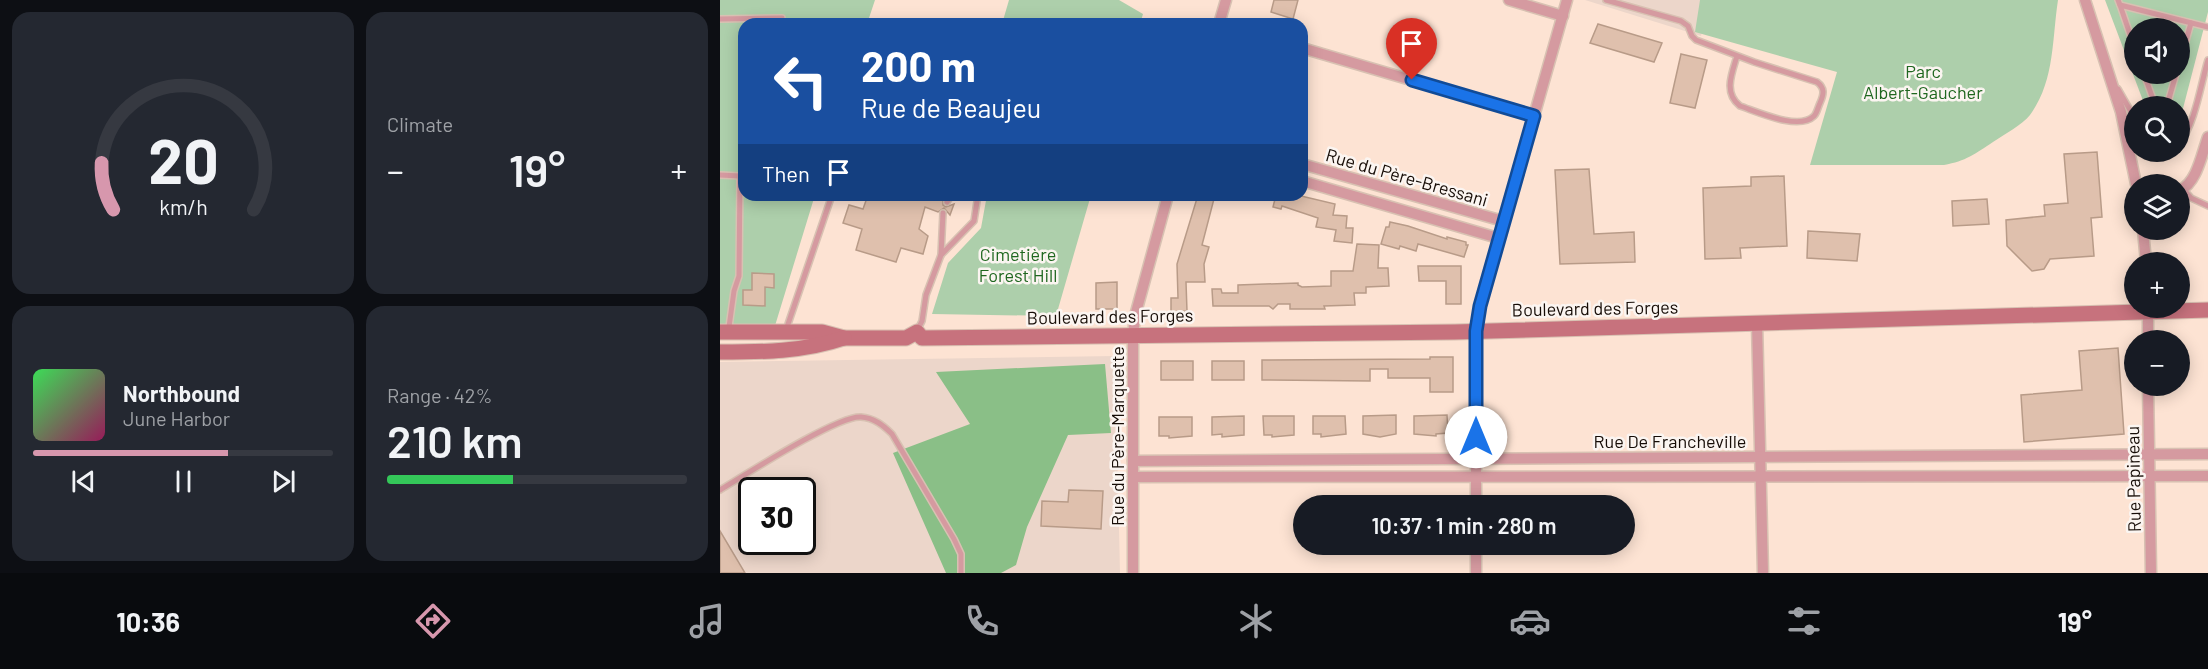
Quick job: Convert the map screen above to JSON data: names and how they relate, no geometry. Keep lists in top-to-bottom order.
{
  "streets": {
    "main road": ["Boulevard des Forges"],
    "street": [
      "Rue du Père-Bressani",
      "Rue du Père-Marquette",
      "Rue De Francheville",
      "Rue Papineau"
    ]
  },
  "crossings": [
    ["Boulevard des Forges", "Rue du Père-Marquette"],
    ["Rue du Père-Marquette", "Rue De Francheville"],
    ["Rue De Francheville", "Rue Papineau"]
  ],
  "parks": ["Parc Albert-Gaucher", "Cimetière Forest Hill"],
  "page": {
    "tile": [
      "Climate",
      ["Range · 42%", "210 km"]
    ],
    "map_buttons": ["+", "−"],
    "turn": ["200 m", "Rue de Beaujeu"],
    "then": "Then",
    "heat": ["−", "19°", "+"],
    "song": ["Northbound", "June Harbor"],
    "limit": "30",
    "trip": "10:37 · 1 min · 280 m",
    "tabs": ["10:36", "19°"],
    "gauge": ["20", "km/h"]
  }
}
